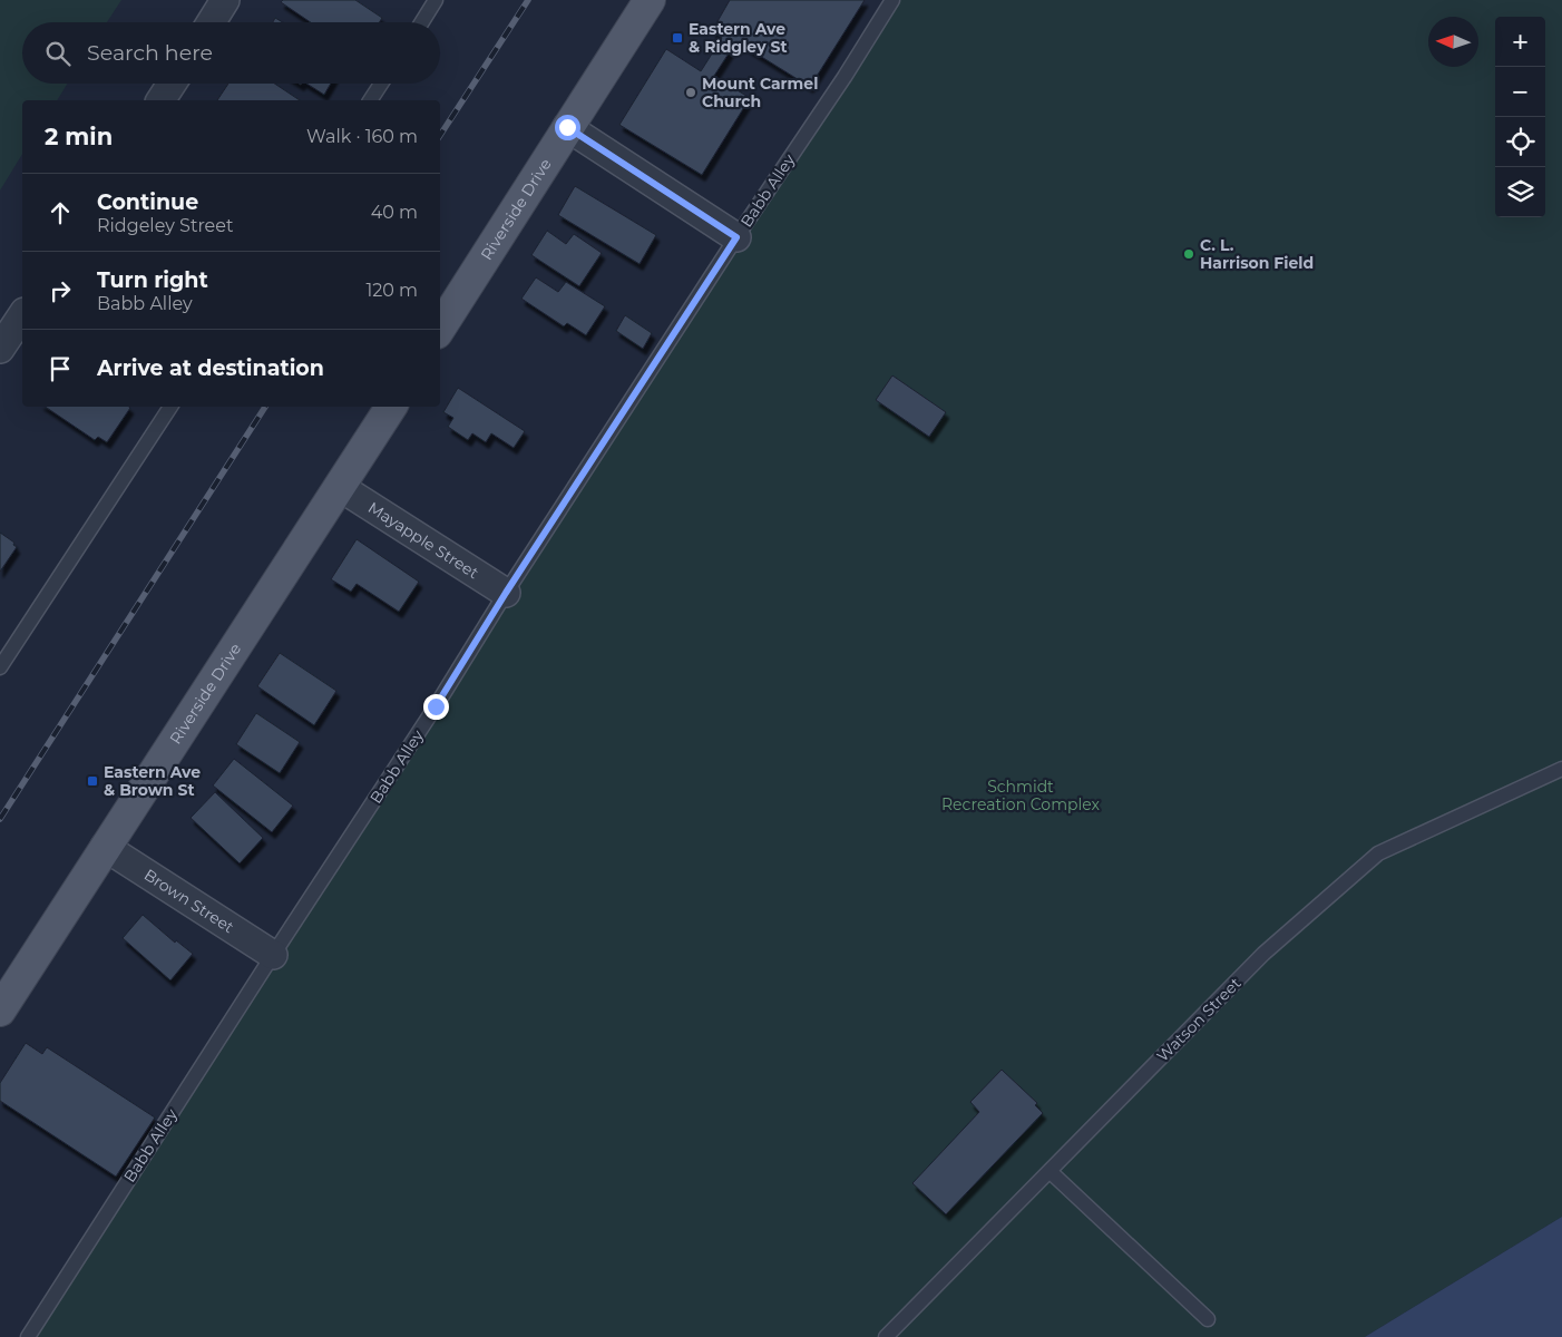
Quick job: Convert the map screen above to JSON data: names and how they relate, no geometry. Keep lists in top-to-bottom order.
{
  "streets": {
    "main road": ["Riverside Drive"],
    "street": ["Mayapple Street", "Brown Street"],
    "lane": ["Babb Alley", "Watson Street"]
  },
  "crossings": [
    ["Babb Alley", "Mayapple Street"],
    ["Babb Alley", "Brown Street"],
    ["Riverside Drive", "Mayapple Street"],
    ["Riverside Drive", "Brown Street"]
  ],
  "parks": ["Schmidt Recreation Complex"],
  "places": {
    "transit": ["Eastern Ave & Ridgley St", "Eastern Ave & Brown St"],
    "other": ["Mount Carmel Church", "C. L. Harrison Field"]
  },
  "north": "left",
  "page": {
    "map_buttons": ["+", "−"],
    "search": "Search here",
    "heading": ["2 min", "Walk · 160 m"],
    "list": [
      ["Continue", "Ridgeley Street", "40 m"],
      ["Turn right", "Babb Alley", "120 m"],
      "Arrive at destination"
    ]
  }
}
